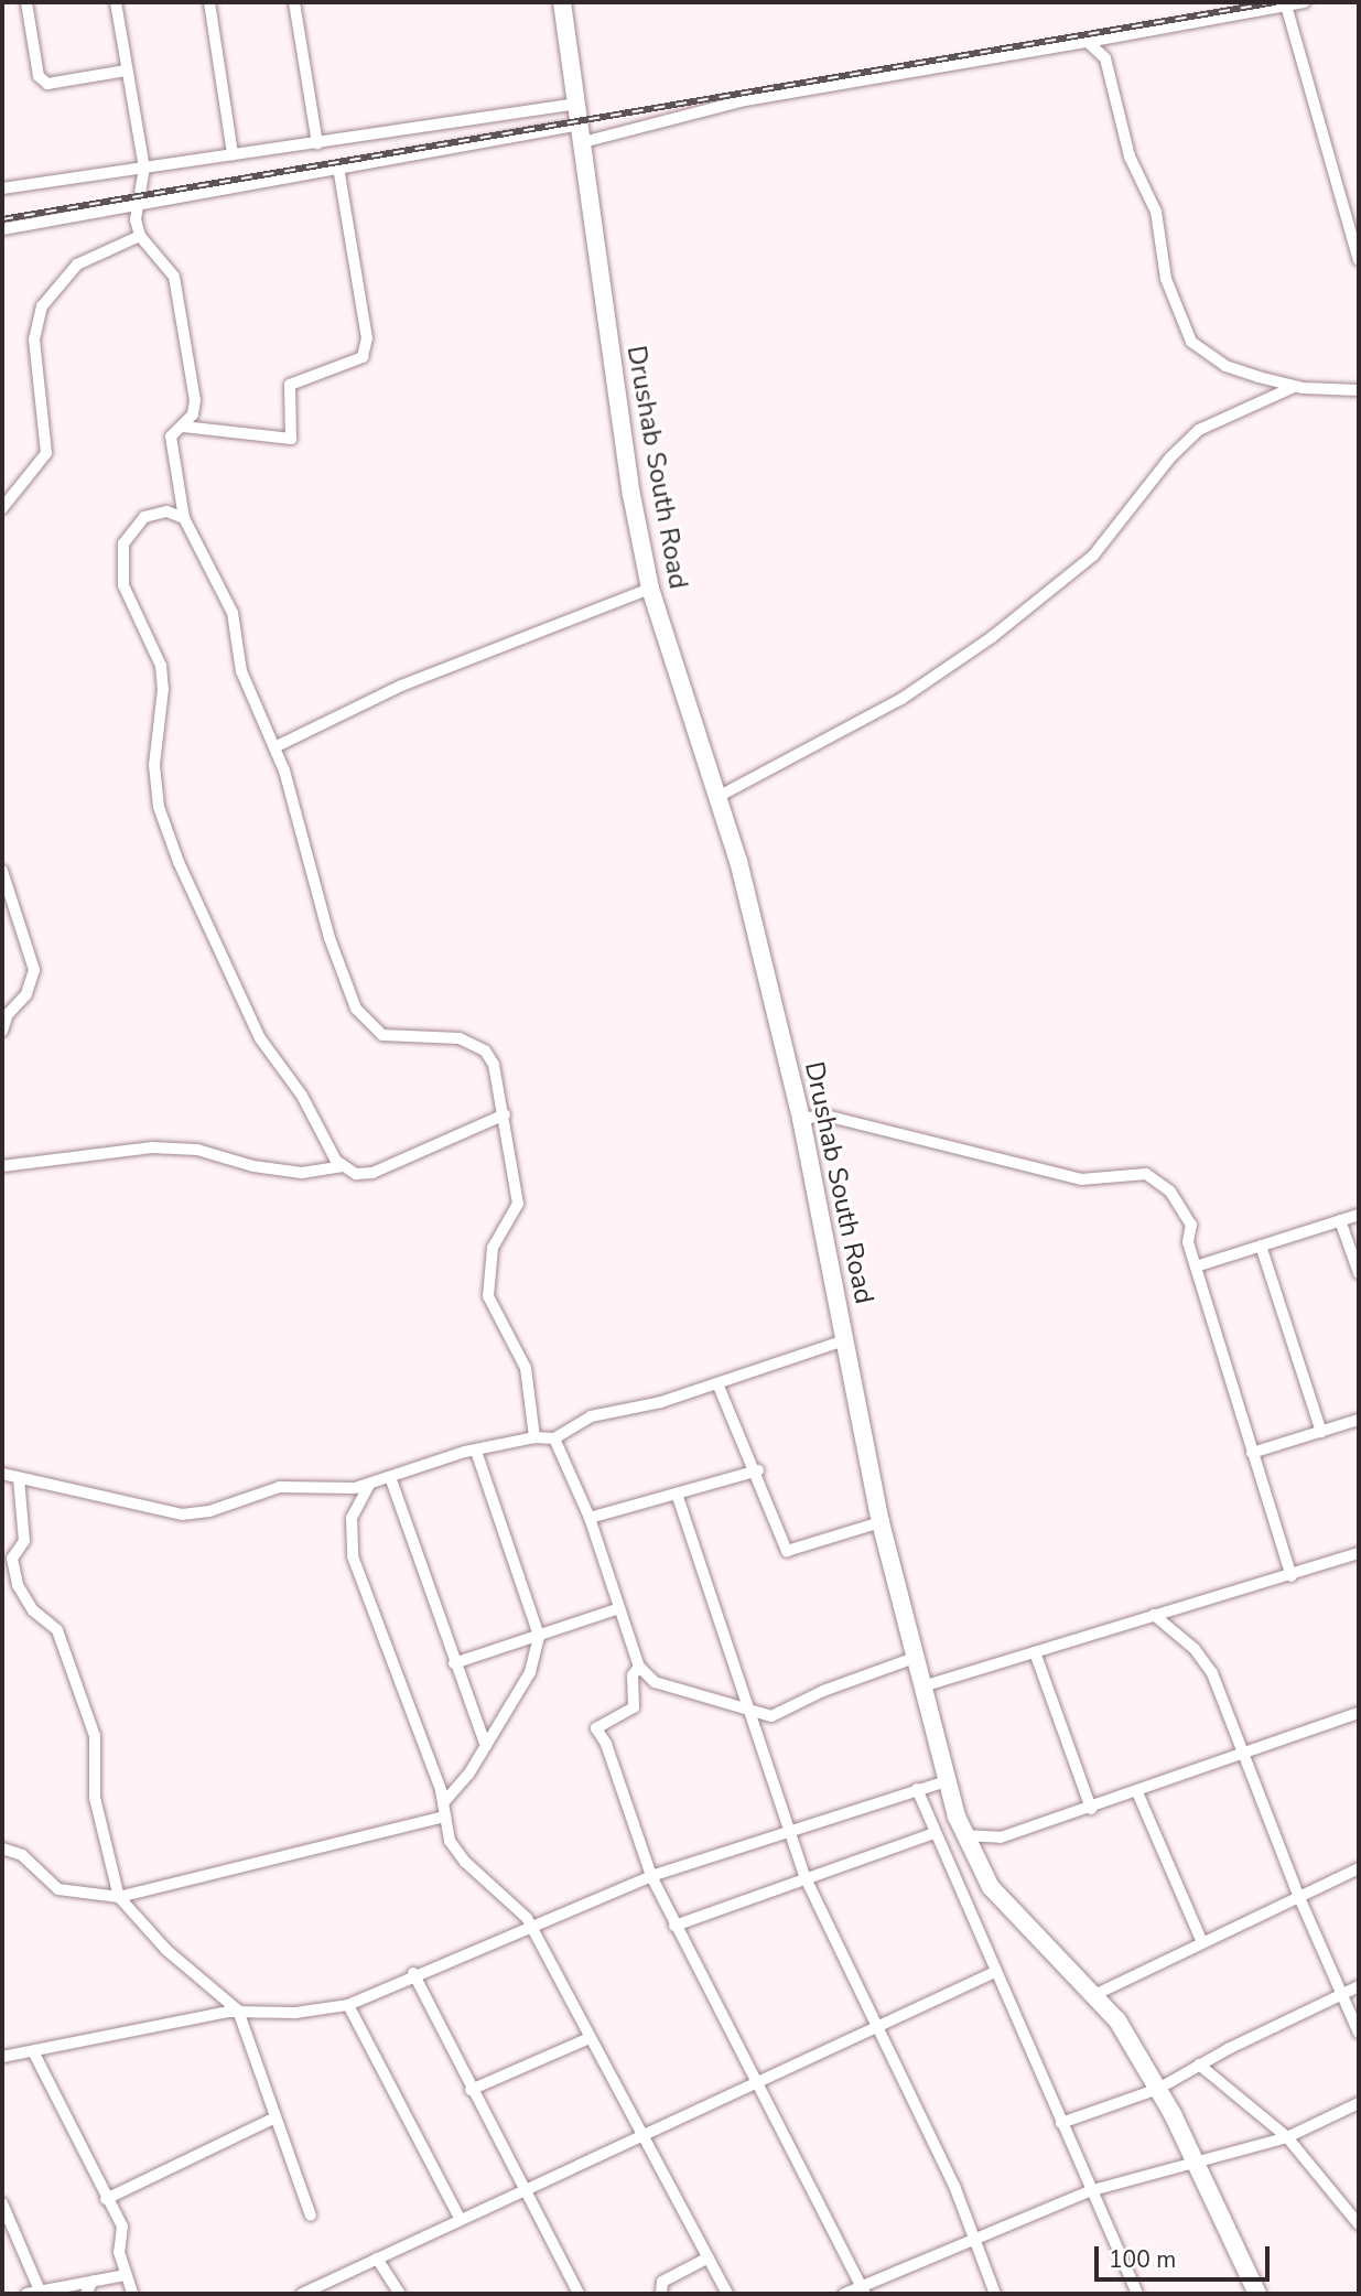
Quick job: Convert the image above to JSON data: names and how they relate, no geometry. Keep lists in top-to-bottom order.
{
  "streets": {
    "street": ["Drushab South Road"]
  },
  "scale_bar": "100 m"
}
